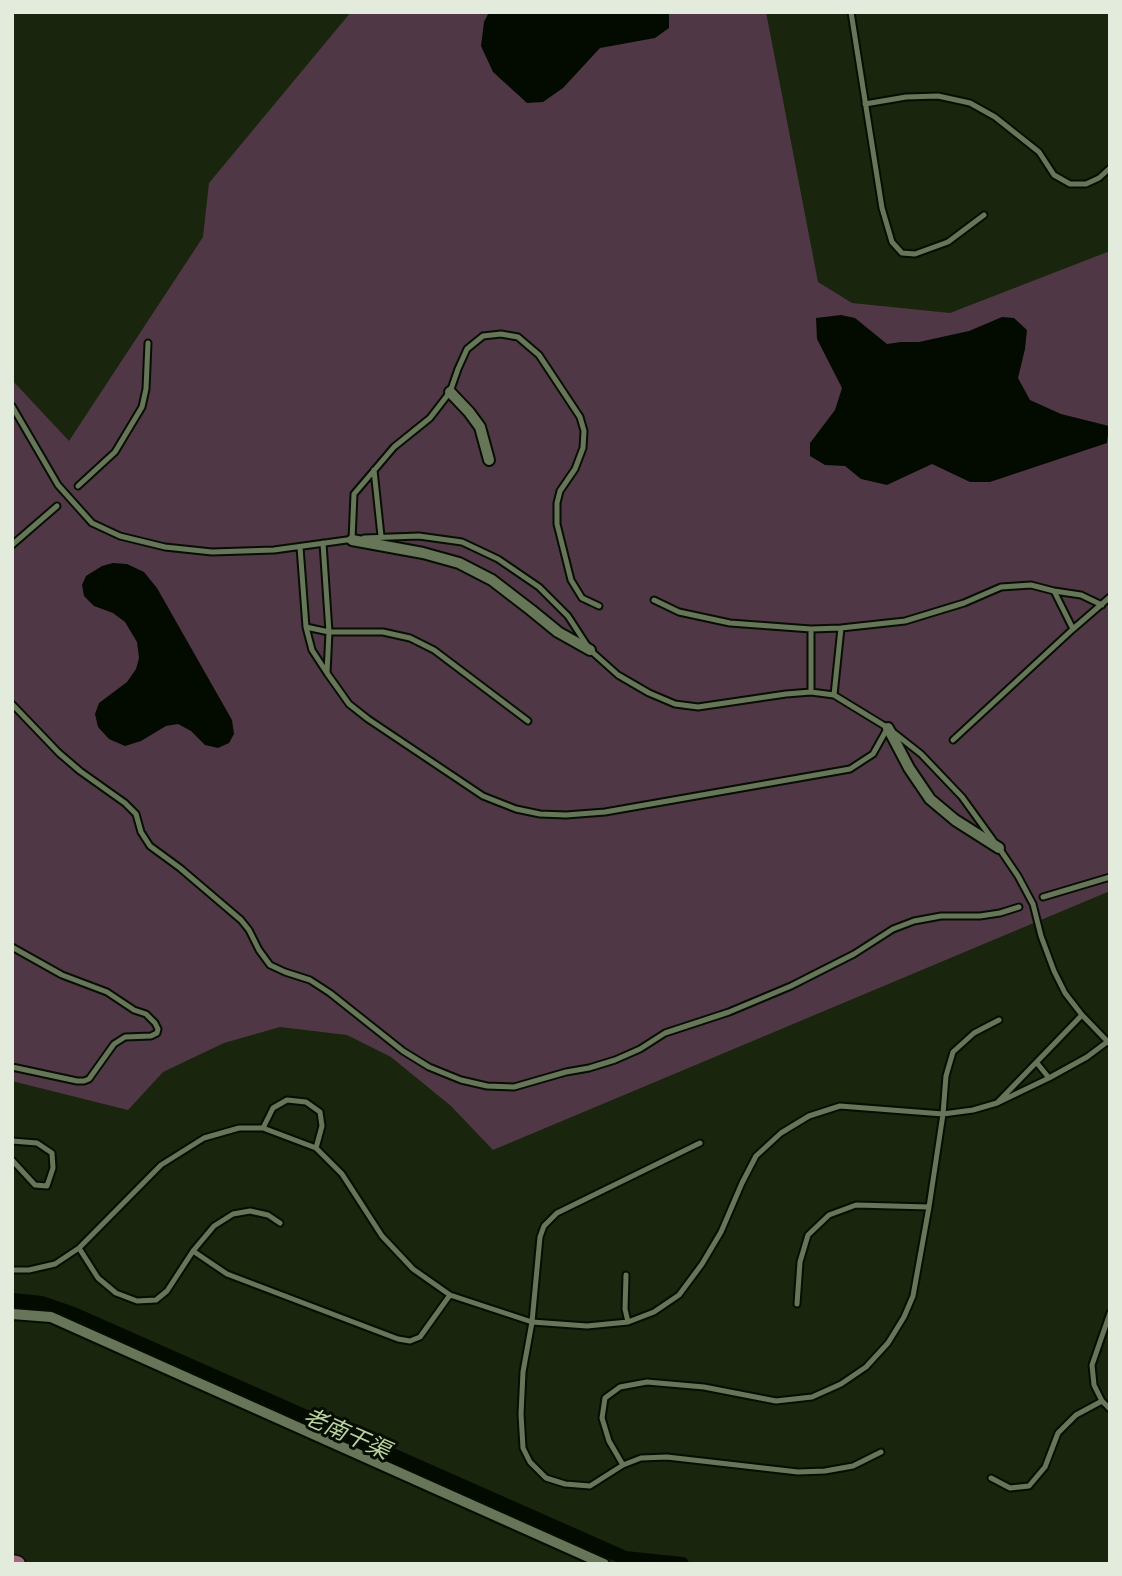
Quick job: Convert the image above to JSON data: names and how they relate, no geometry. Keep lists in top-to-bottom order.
{
  "water": ["老南干渠"]
}
